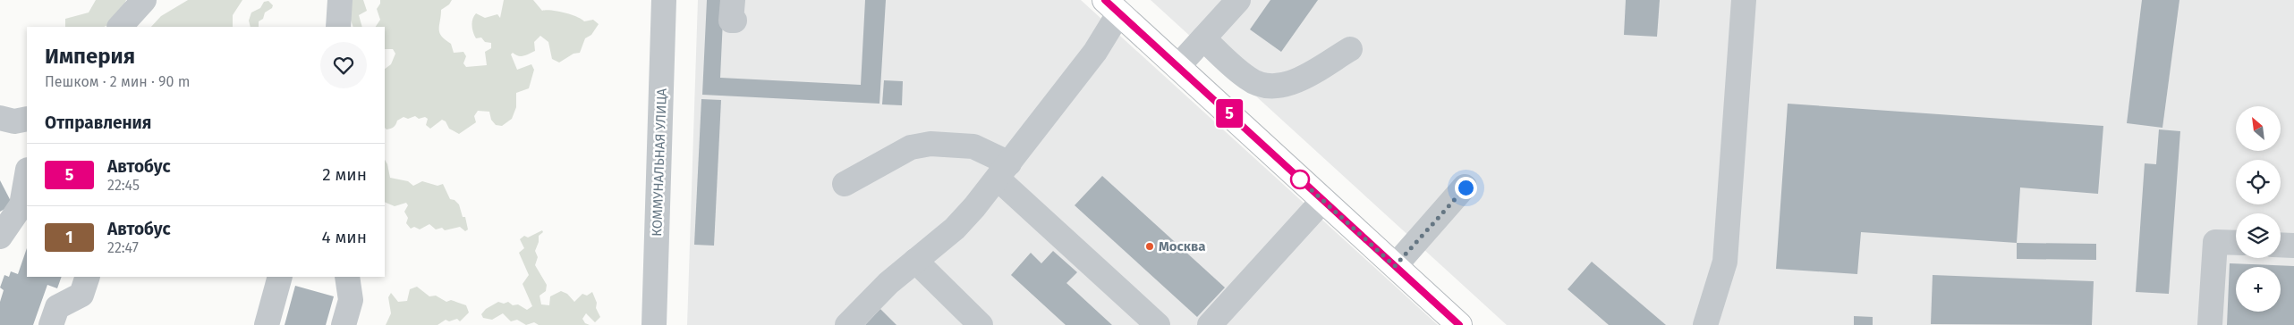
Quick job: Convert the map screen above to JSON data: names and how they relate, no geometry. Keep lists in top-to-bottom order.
{
  "streets": {
    "street": ["КОММУНАЛЬНАЯ УЛИЦА"]
  },
  "places": ["Москва"],
  "lines": ["bus line 5"],
  "north": "top left",
  "page": {
    "on_map": "5",
    "heading": [
      ["Империя", "Пешком · 2 мин · 90 m"],
      "Отправления"
    ],
    "map_buttons": "+",
    "list": [
      {
        "mark": "5",
        "name": "Автобус",
        "note": "22:45",
        "value": "2 мин"
      },
      {
        "mark": "1",
        "name": "Автобус",
        "note": "22:47",
        "value": "4 мин"
      }
    ]
  }
}
